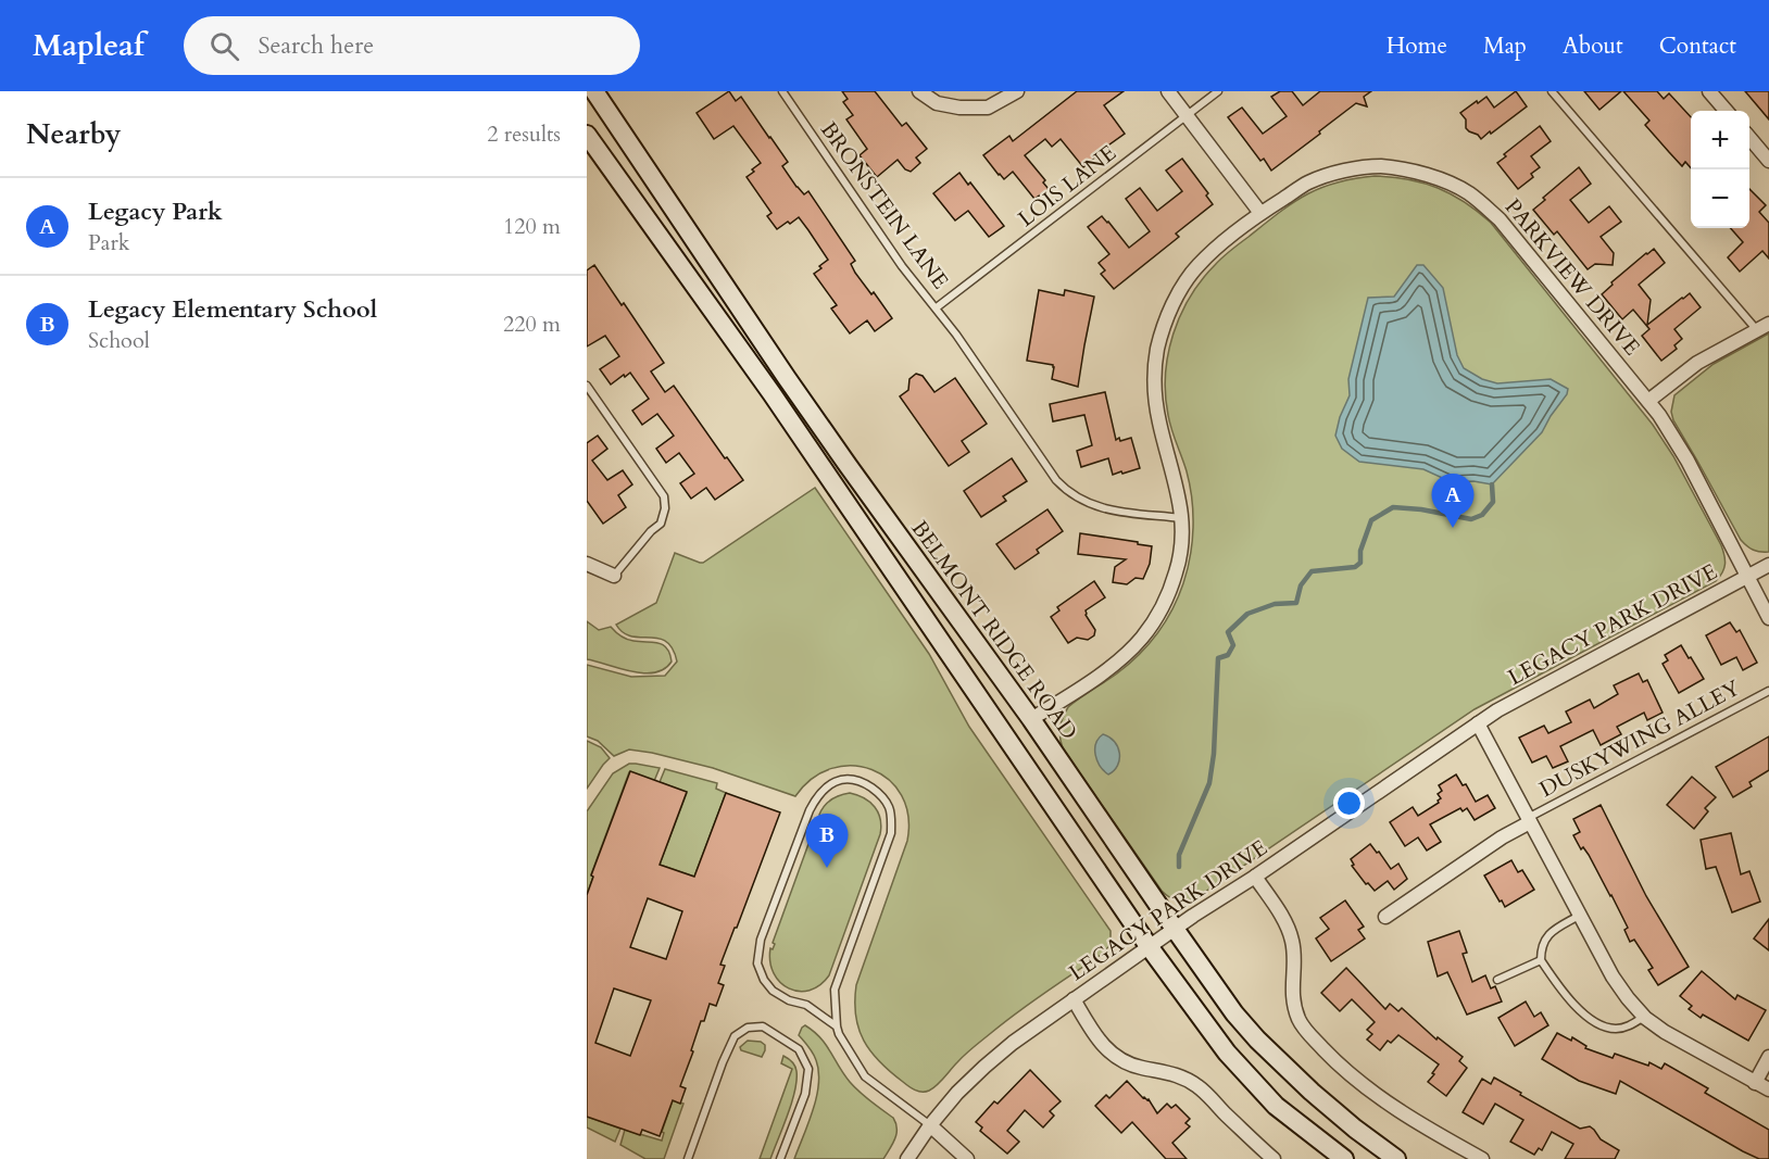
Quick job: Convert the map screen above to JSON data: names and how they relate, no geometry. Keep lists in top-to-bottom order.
{
  "streets": {
    "main road": ["BELMONT RIDGE ROAD"],
    "street": ["PARKVIEW DRIVE", "LEGACY PARK DRIVE"],
    "lane": ["LOIS LANE", "BRONSTEIN LANE", "DUSKYWING ALLEY"]
  },
  "crossings": [
    ["LOIS LANE", "BRONSTEIN LANE"],
    ["BRONSTEIN LANE", "PARKVIEW DRIVE"],
    ["PARKVIEW DRIVE", "LEGACY PARK DRIVE"],
    ["PARKVIEW DRIVE", "BELMONT RIDGE ROAD"],
    ["LEGACY PARK DRIVE", "BELMONT RIDGE ROAD"]
  ],
  "page": {
    "header": "Mapleaf",
    "search": "Search here",
    "nav": [
      "Home",
      "Map",
      "About",
      "Contact"
    ],
    "heading": ["Nearby", "2 results"],
    "map_buttons": ["+", "−"],
    "list": [
      {
        "mark": "A",
        "name": "Legacy Park",
        "note": "Park",
        "value": "120 m"
      },
      {
        "mark": "B",
        "name": "Legacy Elementary School",
        "note": "School",
        "value": "220 m"
      }
    ],
    "pins": ["A", "B"]
  }
}
